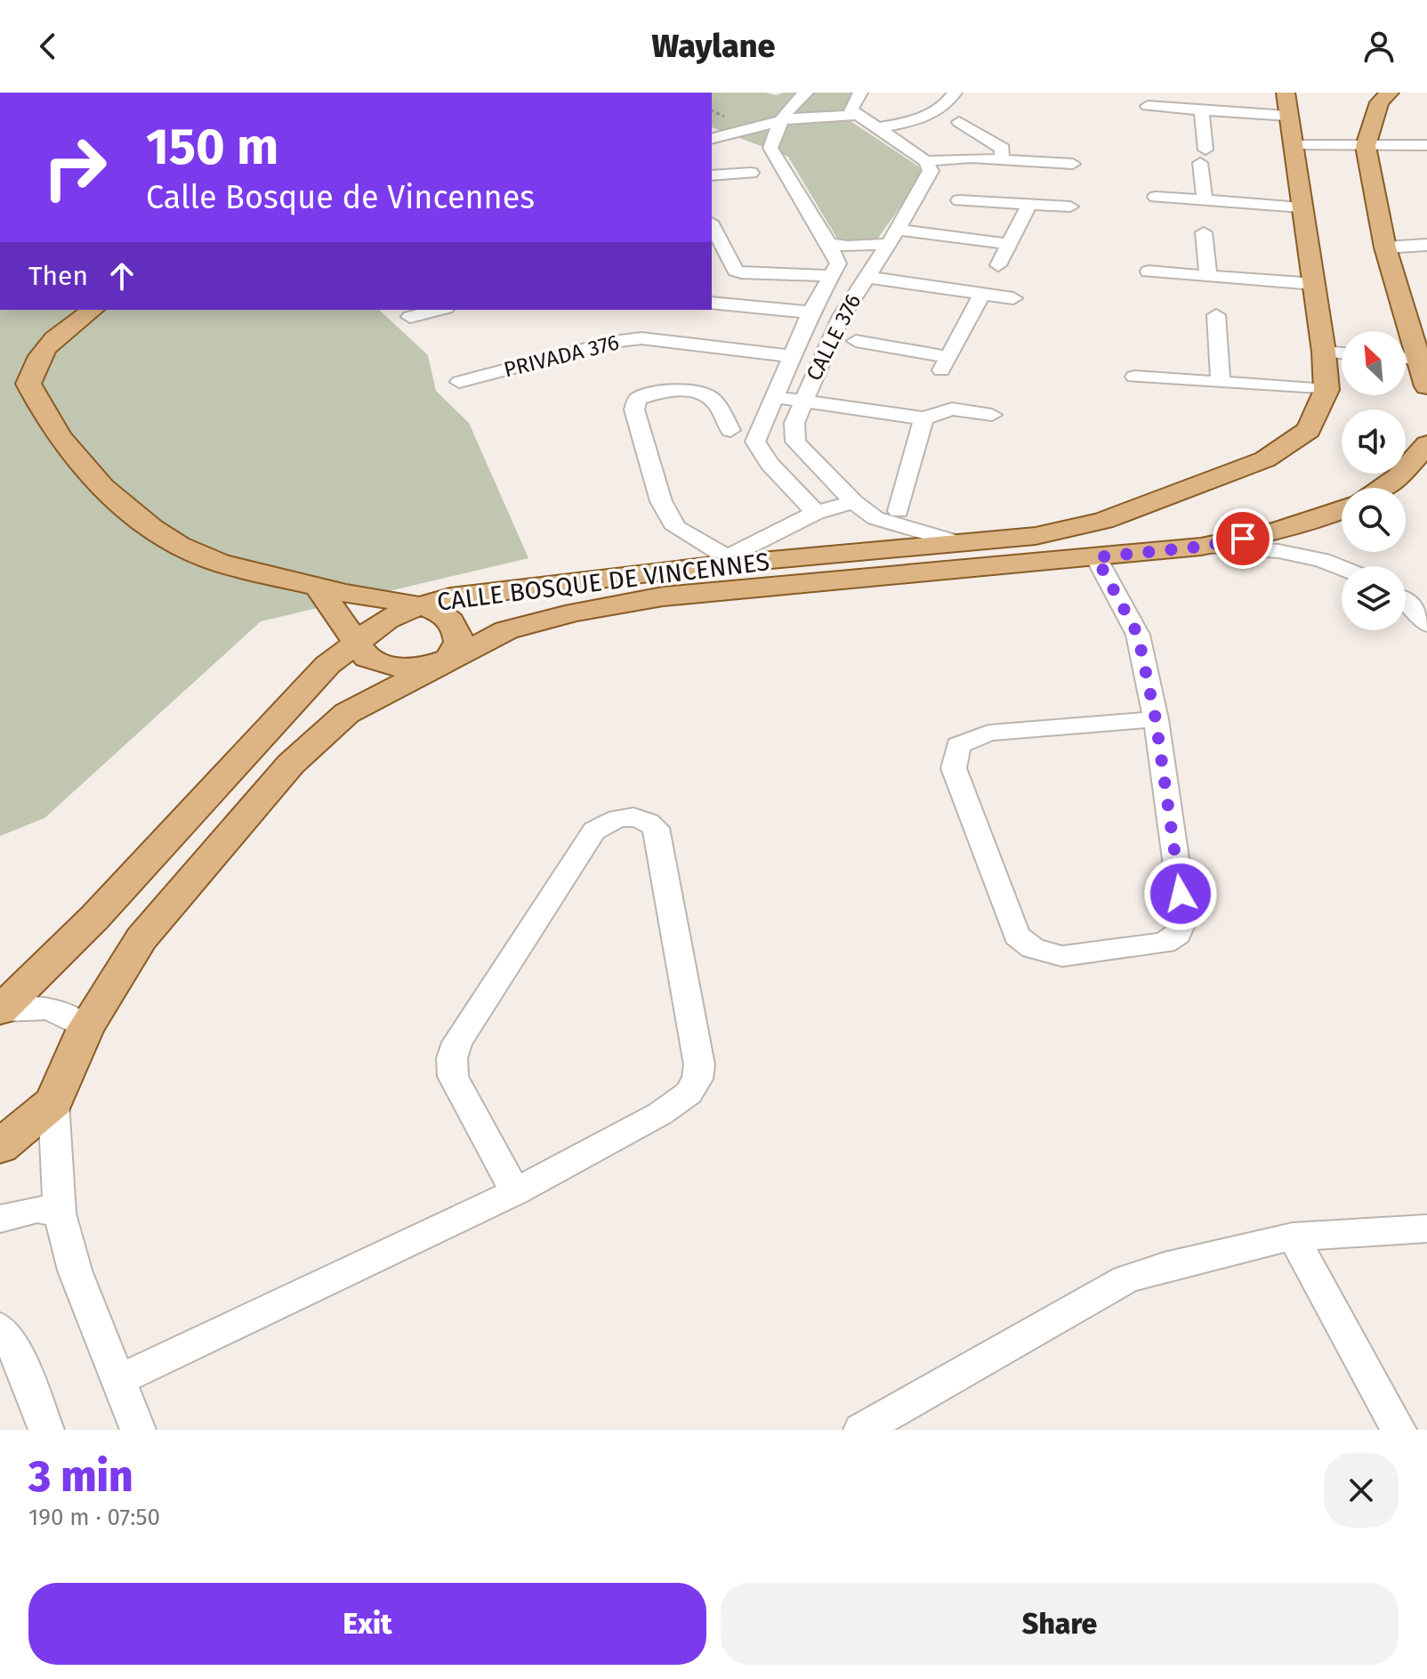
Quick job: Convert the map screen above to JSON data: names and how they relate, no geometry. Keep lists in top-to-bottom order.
{
  "streets": {
    "main road": ["CALLE BOSQUE DE VINCENNES"],
    "street": ["CALLE 376", "PRIVADA 376"]
  },
  "crossings": [
    ["CALLE 376", "PRIVADA 376"],
    ["CALLE 376", "CALLE BOSQUE DE VINCENNES"]
  ],
  "north": "top left",
  "page": {
    "header": "Waylane",
    "turn": ["150 m", "Calle Bosque de Vincennes"],
    "then": "Then",
    "heading": ["3 min", "190 m · 07:50"],
    "buttons": ["Exit", "Share"]
  }
}
